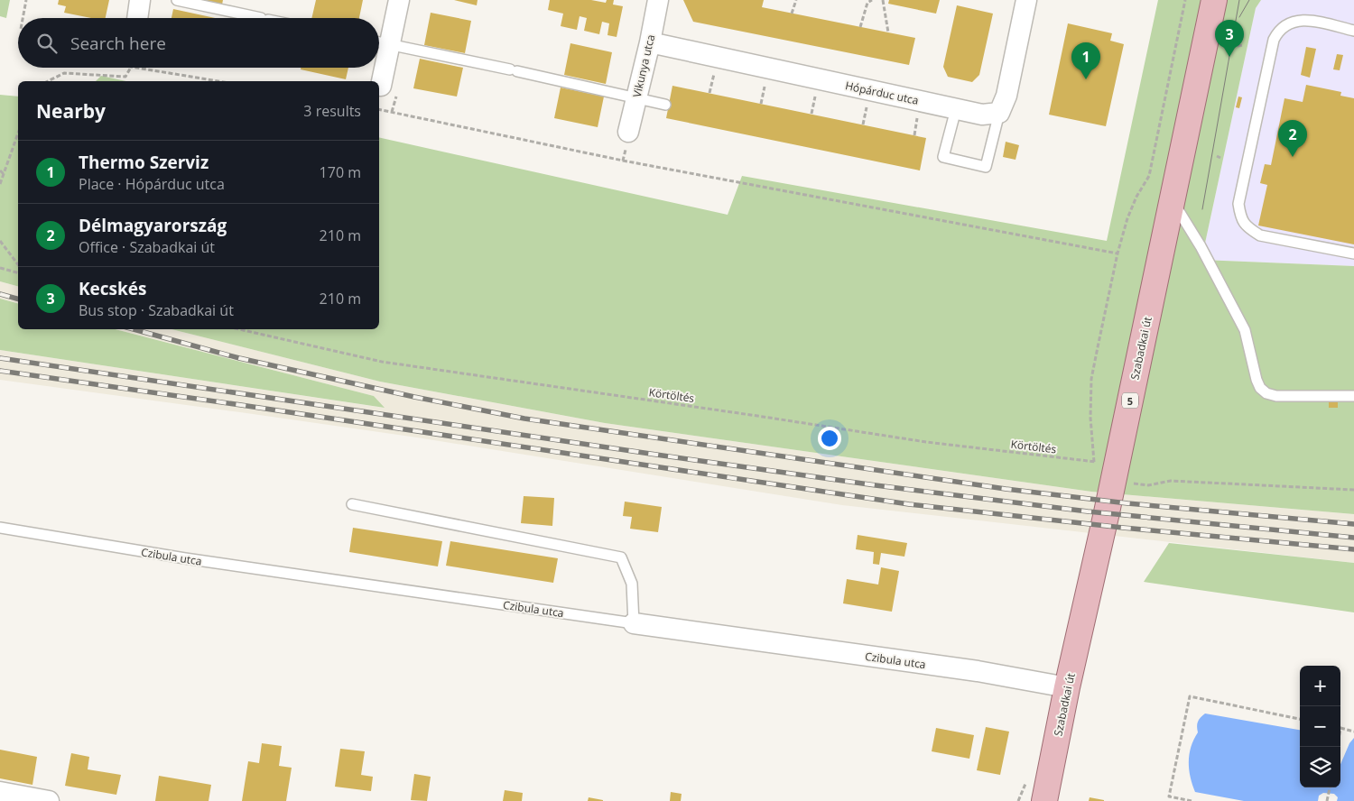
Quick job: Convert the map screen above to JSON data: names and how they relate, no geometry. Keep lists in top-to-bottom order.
{
  "streets": {
    "main road": ["Szabadkai út", "5"],
    "street": ["Vikunya utca", "Hópárduc utca", "Czibula utca"],
    "path": ["Körtöltés"]
  },
  "crossings": [
    ["Vikunya utca", "Hópárduc utca"],
    ["Szabadkai út", "Körtöltés"],
    ["Szabadkai út", "Czibula utca"]
  ],
  "page": {
    "search": "Search here",
    "pins": ["3", "1", "2"],
    "heading": ["Nearby", "3 results"],
    "list": [
      {
        "mark": "1",
        "name": "Thermo Szerviz",
        "note": "Place · Hópárduc utca",
        "value": "170 m"
      },
      {
        "mark": "2",
        "name": "Délmagyarország",
        "note": "Office · Szabadkai út",
        "value": "210 m"
      },
      {
        "mark": "3",
        "name": "Kecskés",
        "note": "Bus stop · Szabadkai út",
        "value": "210 m"
      }
    ],
    "map_buttons": ["+", "−"]
  }
}
